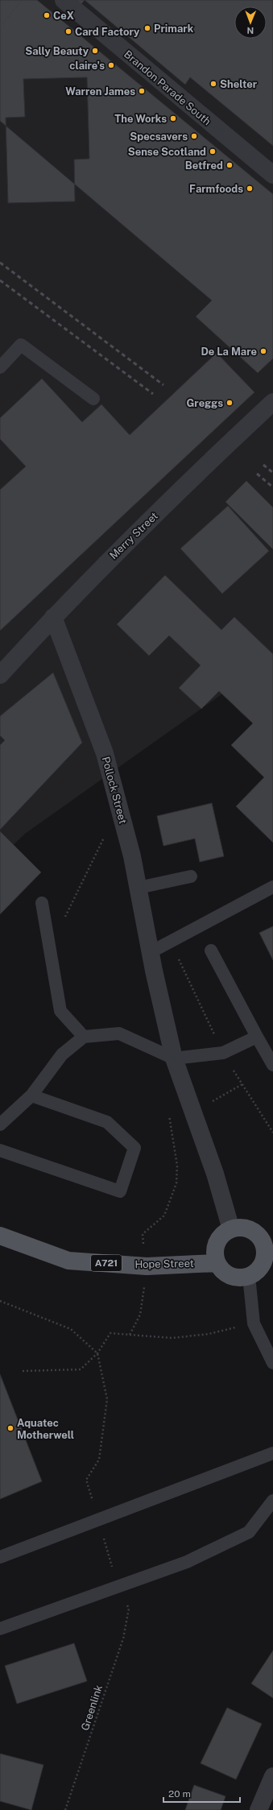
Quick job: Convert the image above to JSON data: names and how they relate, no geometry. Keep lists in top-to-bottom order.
{
  "streets": {
    "main road": ["A721", "Hope Street"],
    "street": ["Brandon Parade South", "Merry Street", "Pollock Street"],
    "path": ["Greenlink"]
  },
  "crossings": [
    ["Merry Street", "Pollock Street"],
    ["Pollock Street", "Hope Street"]
  ],
  "places": [
    "CeX",
    "Primark",
    "Card Factory",
    "Sally Beauty",
    "claire's",
    "Shelter",
    "Warren James",
    "The Works",
    "Specsavers",
    "Sense Scotland",
    "Betfred",
    "Farmfoods",
    "De La Mare",
    "Greggs",
    "Aquatec Motherwell"
  ],
  "scale_bar": "20 m",
  "north": "bottom"
}
